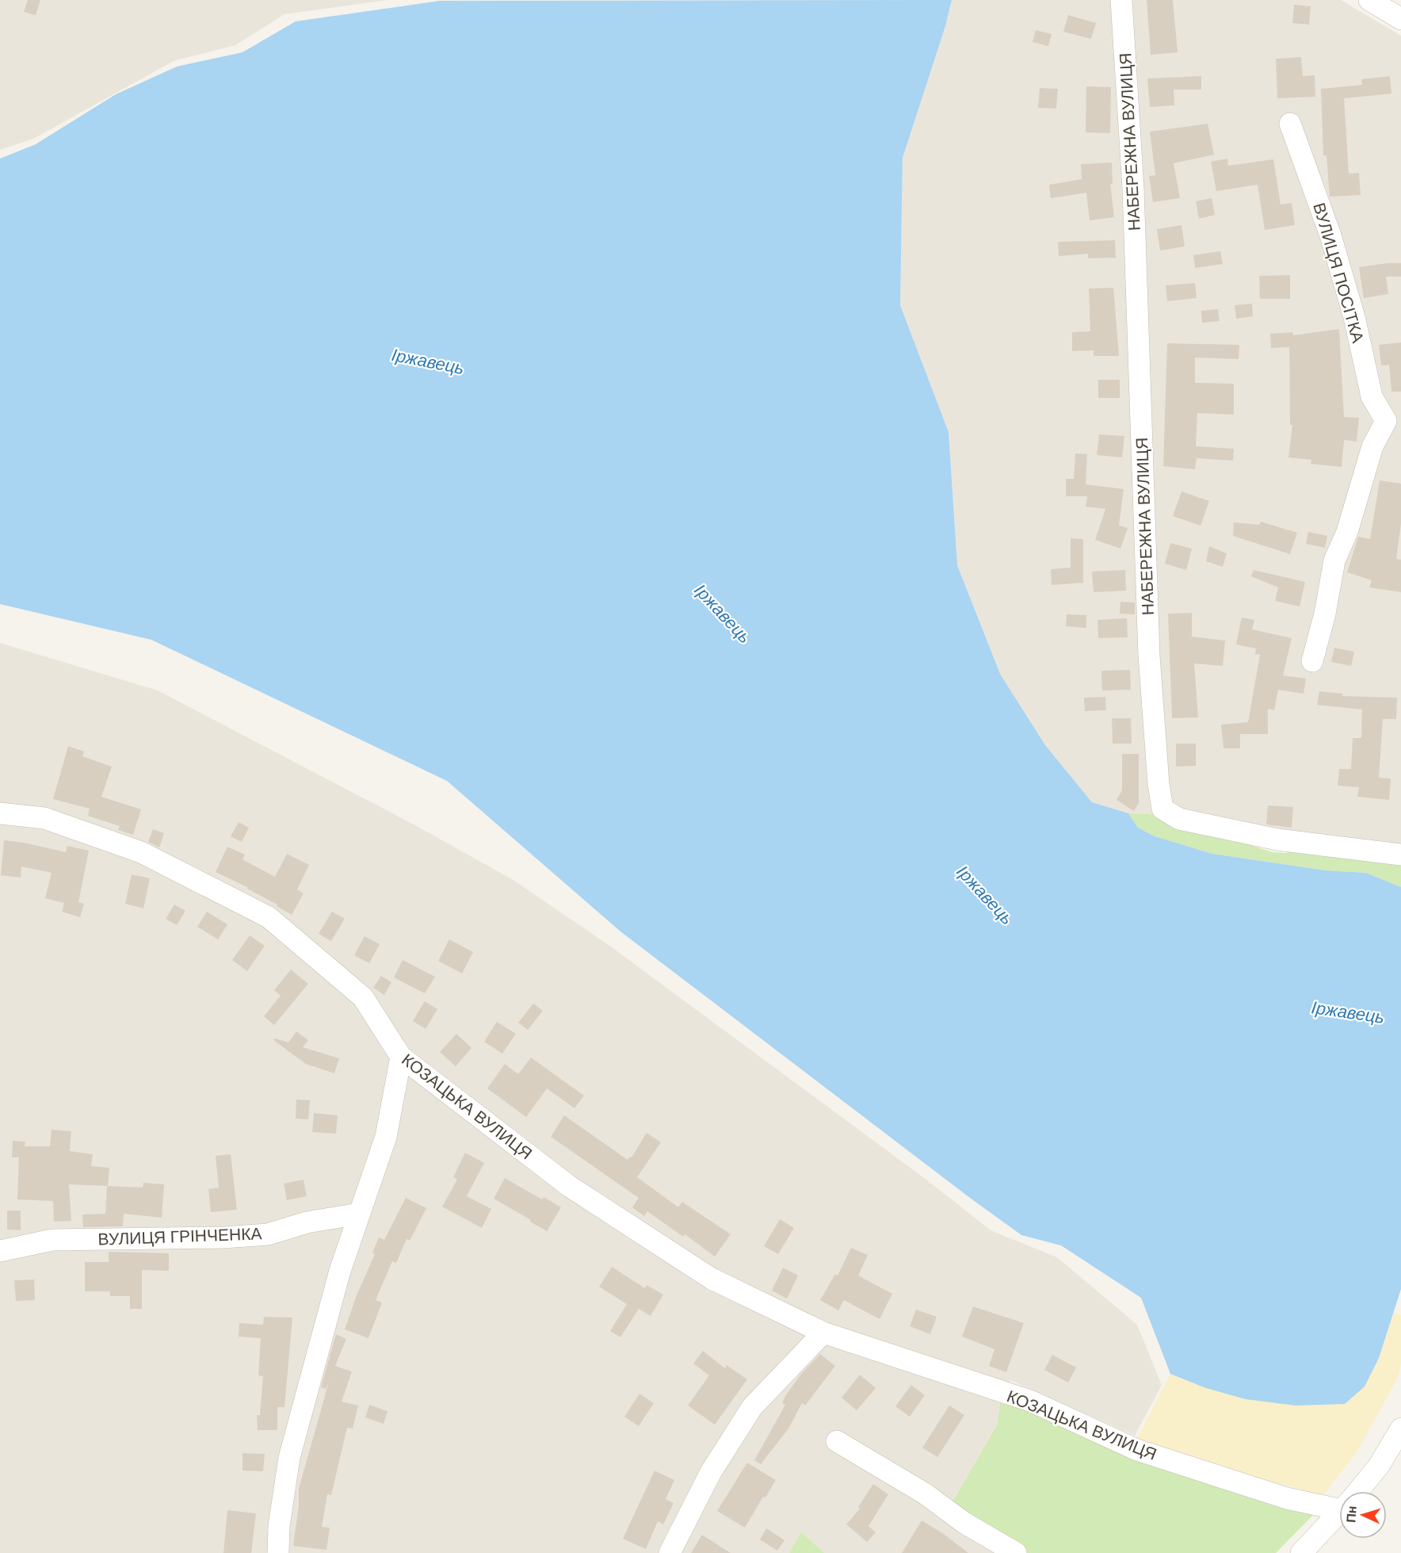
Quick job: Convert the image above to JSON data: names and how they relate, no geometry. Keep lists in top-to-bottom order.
{
  "streets": {
    "street": [
      "НАБЕРЕЖНА ВУЛИЦЯ",
      "ВУЛИЦЯ ПОСІТКА",
      "КОЗАЦЬКА ВУЛИЦЯ",
      "ВУЛИЦЯ ГРІНЧЕНКА"
    ]
  },
  "water": ["Іржавець"],
  "north": "left"
}
